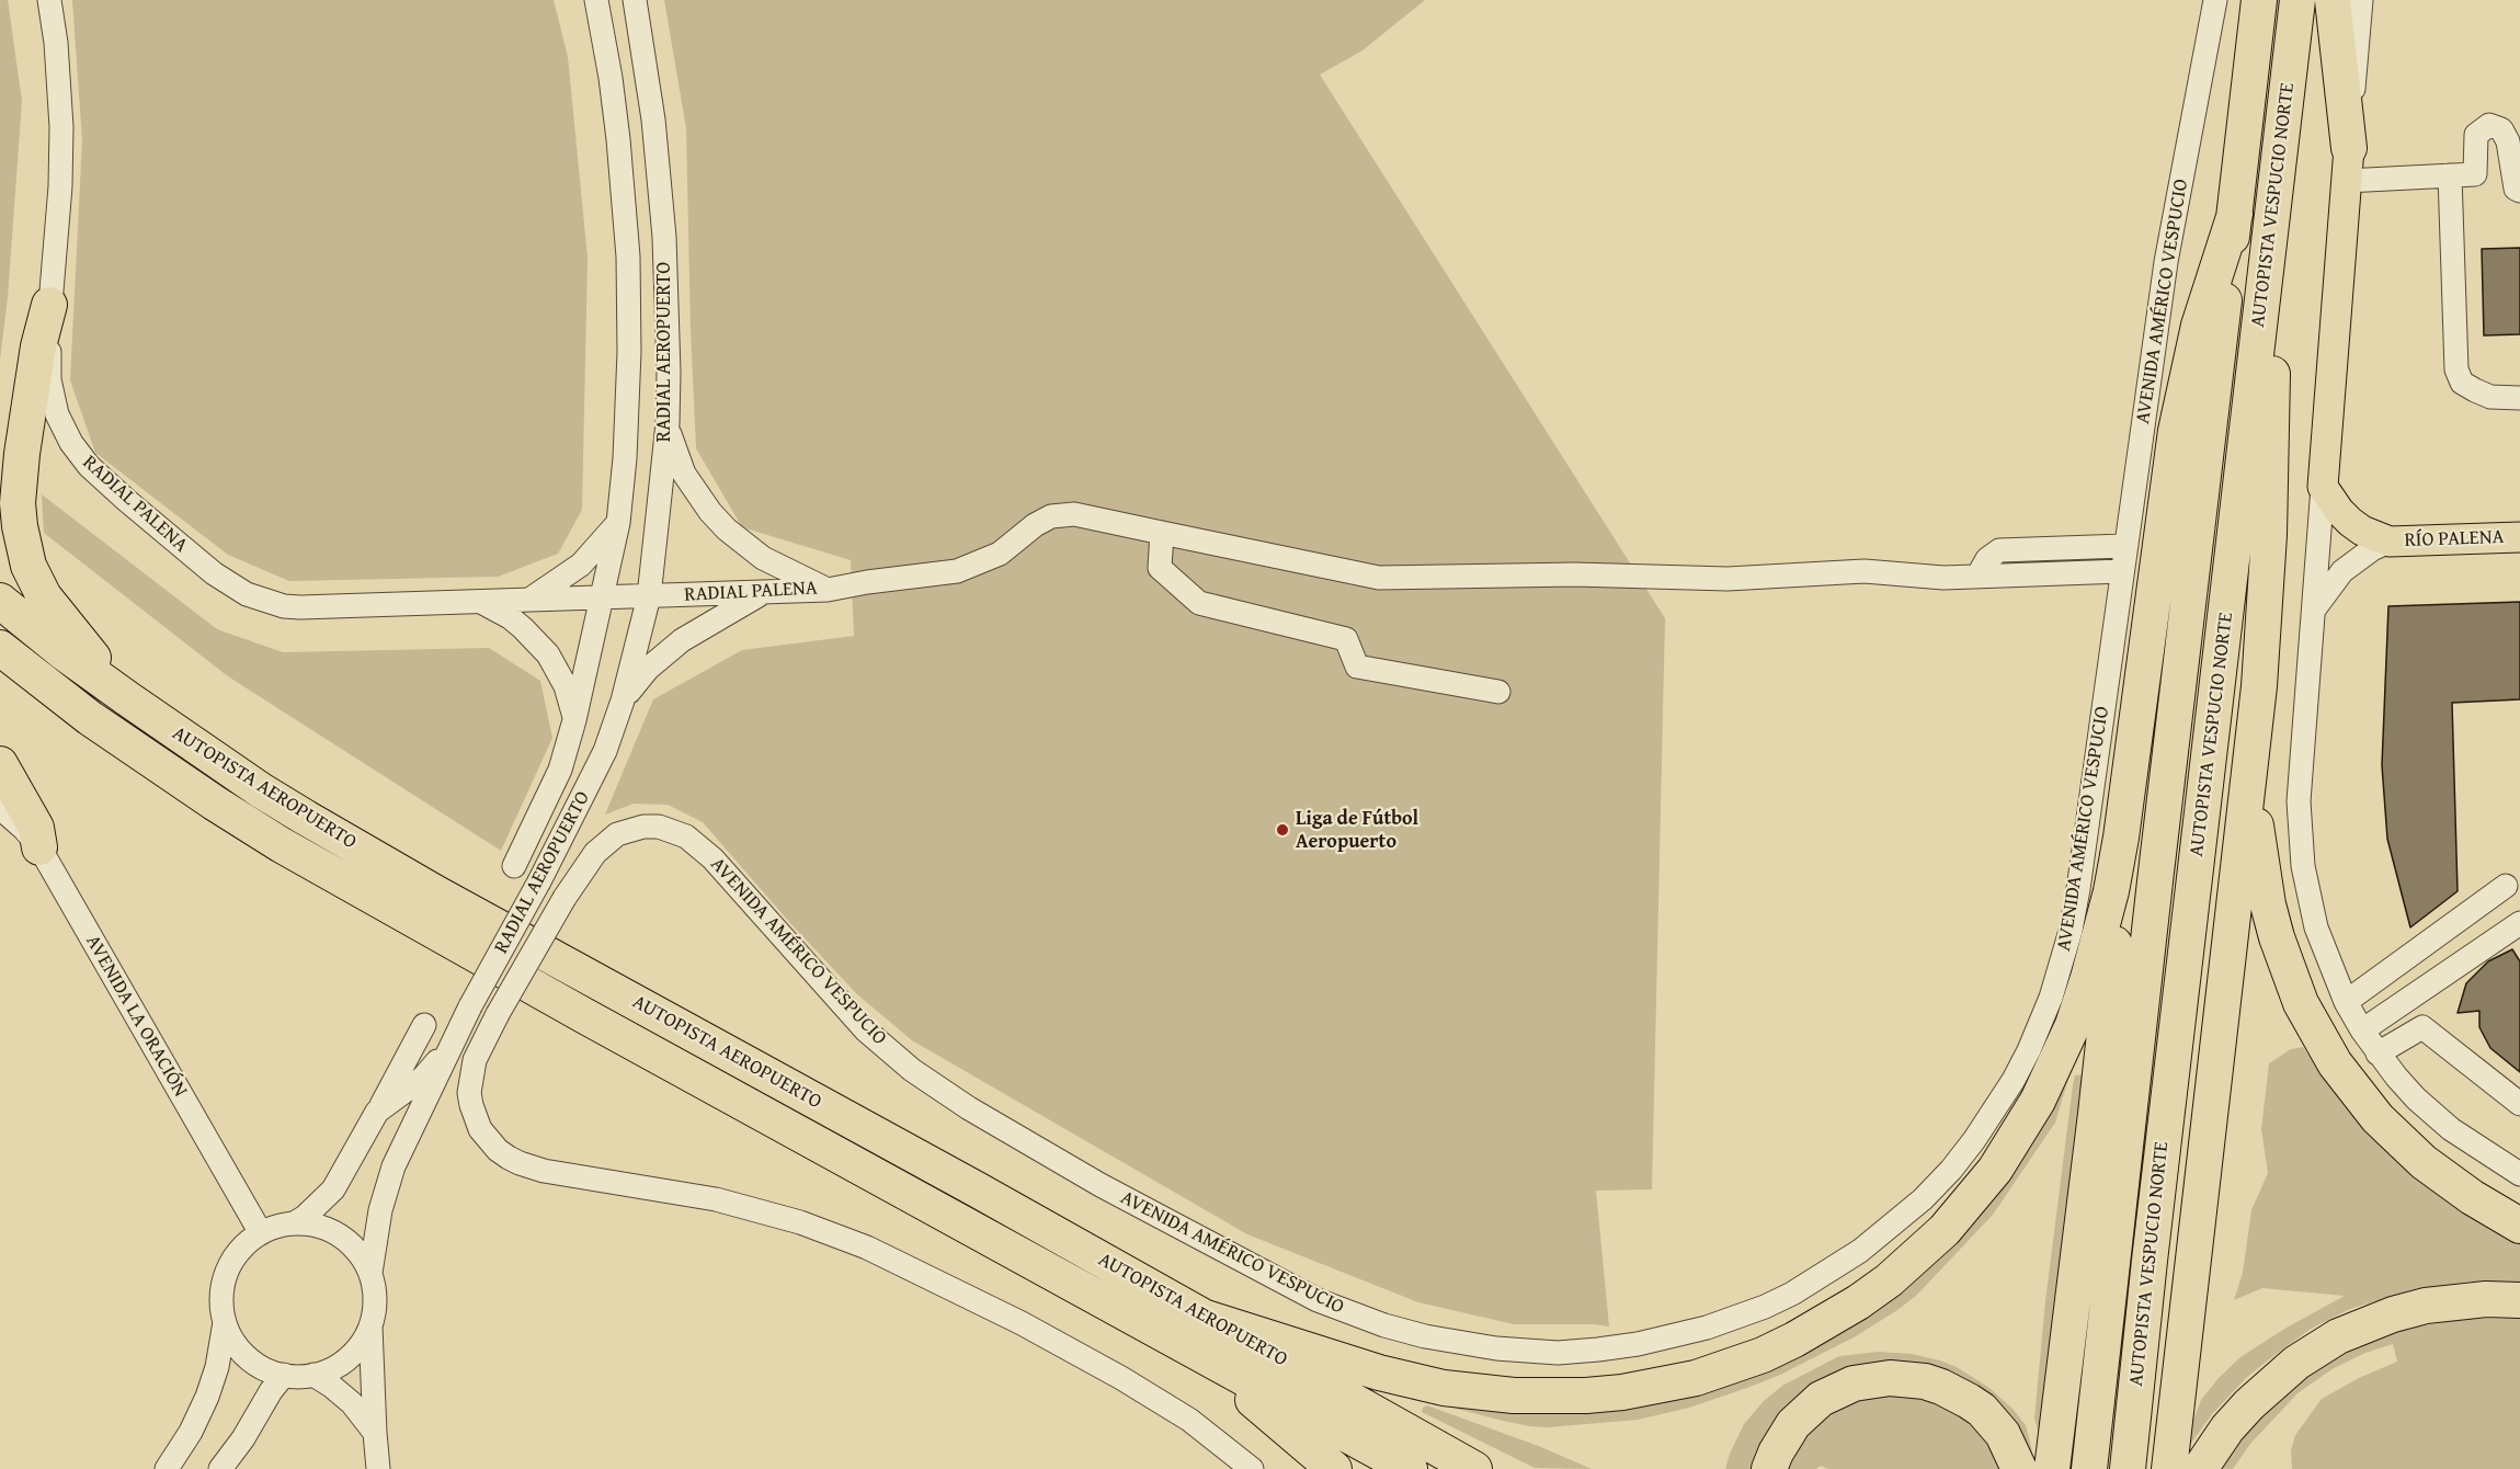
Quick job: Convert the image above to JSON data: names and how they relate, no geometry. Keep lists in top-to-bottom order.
{
  "streets": {
    "highway": ["AUTOPISTA VESPUCIO NORTE", "AUTOPISTA AEROPUERTO"],
    "main road": ["RÍO PALENA"],
    "street": [
      "AVENIDA AMÉRICO VESPUCIO",
      "RADIAL AEROPUERTO",
      "RADIAL PALENA",
      "AVENIDA LA ORACIÓN"
    ]
  },
  "crossings": [
    ["RADIAL AEROPUERTO", "RADIAL PALENA"],
    ["RADIAL AEROPUERTO", "AVENIDA LA ORACIÓN"]
  ],
  "places": ["Liga de Fútbol Aeropuerto"]
}
